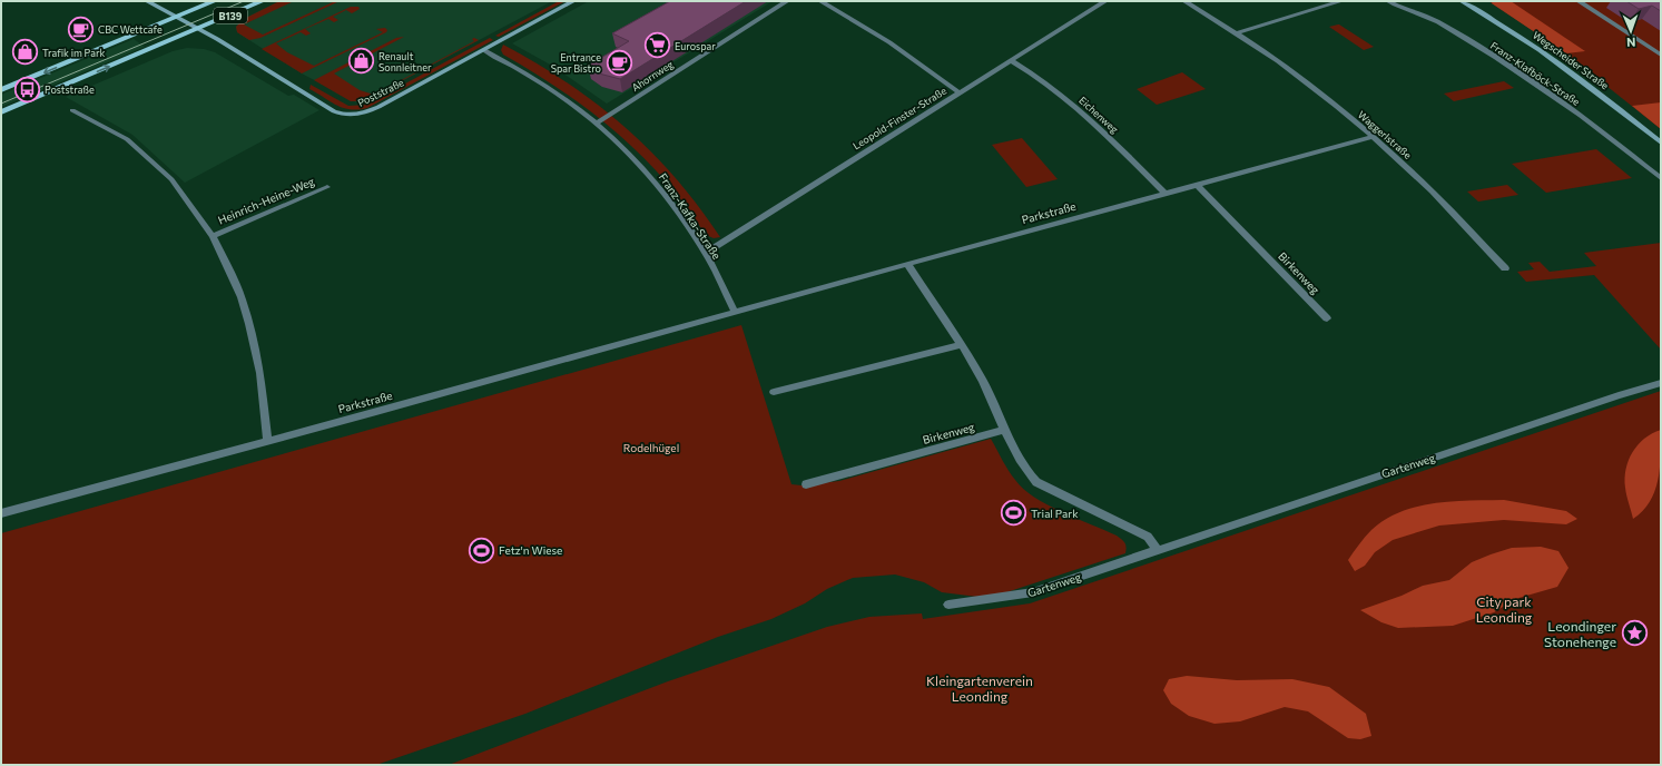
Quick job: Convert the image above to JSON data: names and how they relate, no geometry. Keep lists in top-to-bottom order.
{
  "streets": {
    "main road": ["B139"],
    "street": [
      "Wegscheider Straße",
      "Franz-Klafböck-Straße",
      "Ahornweg",
      "Poststraße",
      "Eichenweg",
      "Leopold-Finster-Straße",
      "Waggerlstraße",
      "Heinrich-Heine-Weg",
      "Parkstraße",
      "Franz-Kafka-Straße",
      "Birkenweg",
      "Gartenweg"
    ]
  },
  "crossings": [
    ["B139", "Poststraße"],
    ["Ahornweg", "Franz-Kafka-Straße"],
    ["Poststraße", "Franz-Kafka-Straße"],
    ["Eichenweg", "Leopold-Finster-Straße"],
    ["Eichenweg", "Parkstraße"],
    ["Leopold-Finster-Straße", "Franz-Kafka-Straße"],
    ["Waggerlstraße", "Parkstraße"],
    ["Heinrich-Heine-Weg", "Parkstraße"],
    ["Parkstraße", "Franz-Kafka-Straße"],
    ["Parkstraße", "Birkenweg"]
  ],
  "parks": ["Rodelhügel", "City park Leonding", "Kleingartenverein Leonding"],
  "places": {
    "cafe": ["CBC Wettcafe", "Entrance Spar Bistro"],
    "supermarket": ["Eurospar"],
    "shop": ["Trafik im Park", "Renault Sonnleitner"],
    "bus stop": ["Poststraße"],
    "sports": ["Trial Park", "Fetz'n Wiese"],
    "place": ["Leondinger Stonehenge"]
  },
  "north": "bottom"
}
